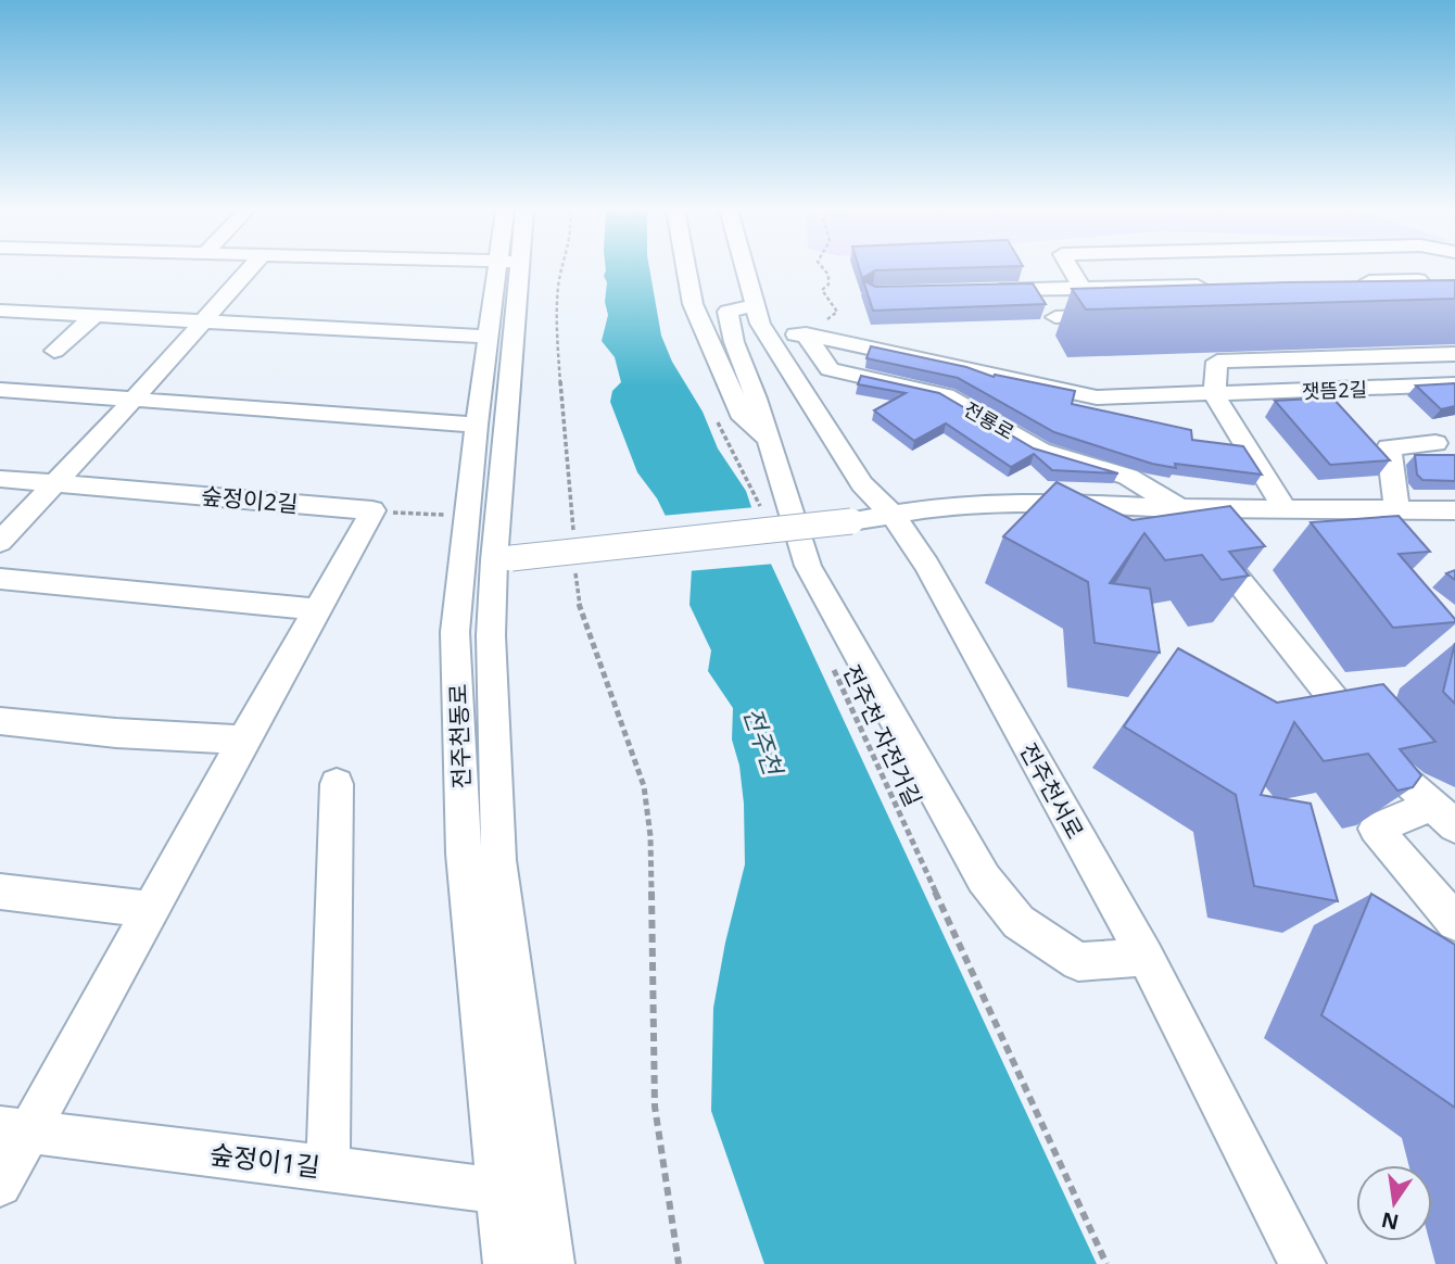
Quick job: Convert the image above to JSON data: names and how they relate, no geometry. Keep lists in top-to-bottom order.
{
  "streets": {
    "street": [
      "잿뜸2길",
      "전룡로",
      "숲정이2길",
      "전주천동로",
      "전주천서로",
      "숲정이1길"
    ],
    "path": ["전주천 자전거길"]
  },
  "crossings": [
    ["전주천동로", "숲정이1길"]
  ],
  "water": ["전주천"],
  "north": "bottom"
}
